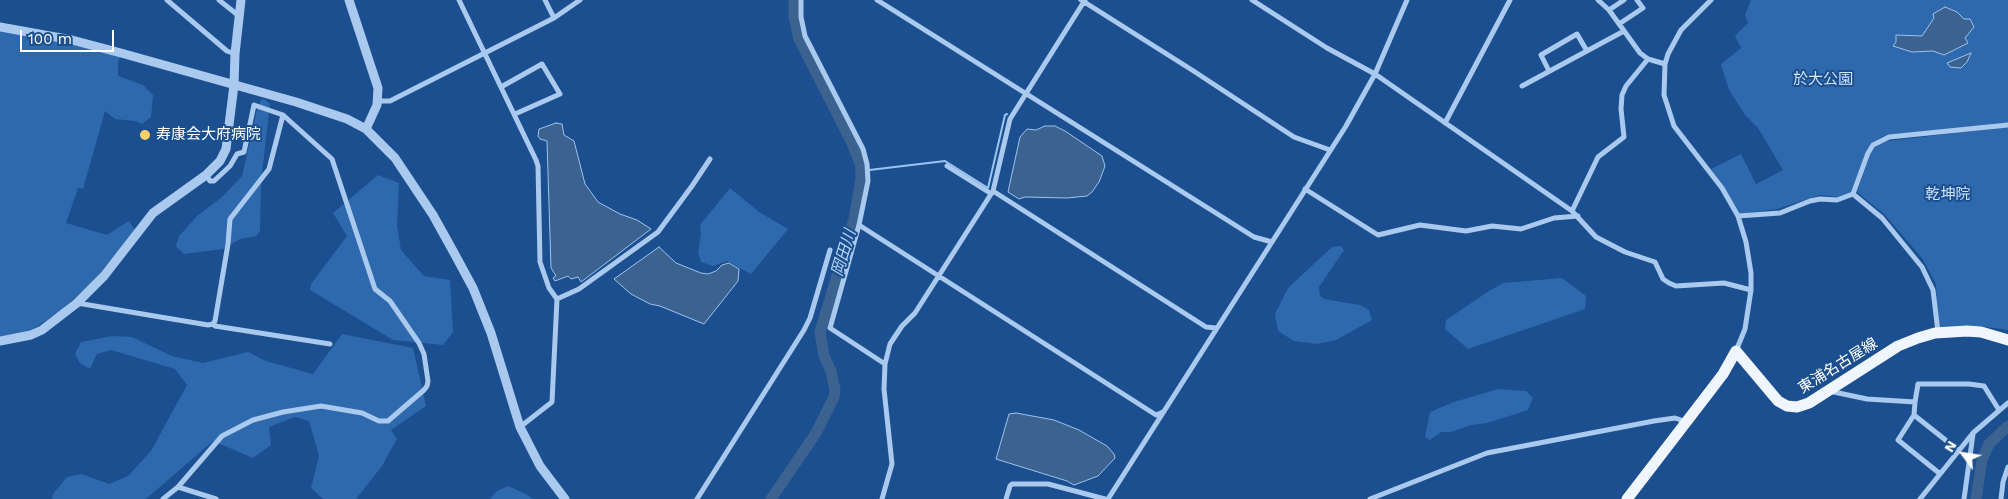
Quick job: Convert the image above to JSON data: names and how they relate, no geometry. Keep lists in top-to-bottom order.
{
  "streets": {
    "main road": ["東浦名古屋線"]
  },
  "water": ["岡田川"],
  "parks": ["於大公園", "乾坤院"],
  "places": ["寿康会大府病院"],
  "scale_bar": "100 m",
  "north": "top left"
}
